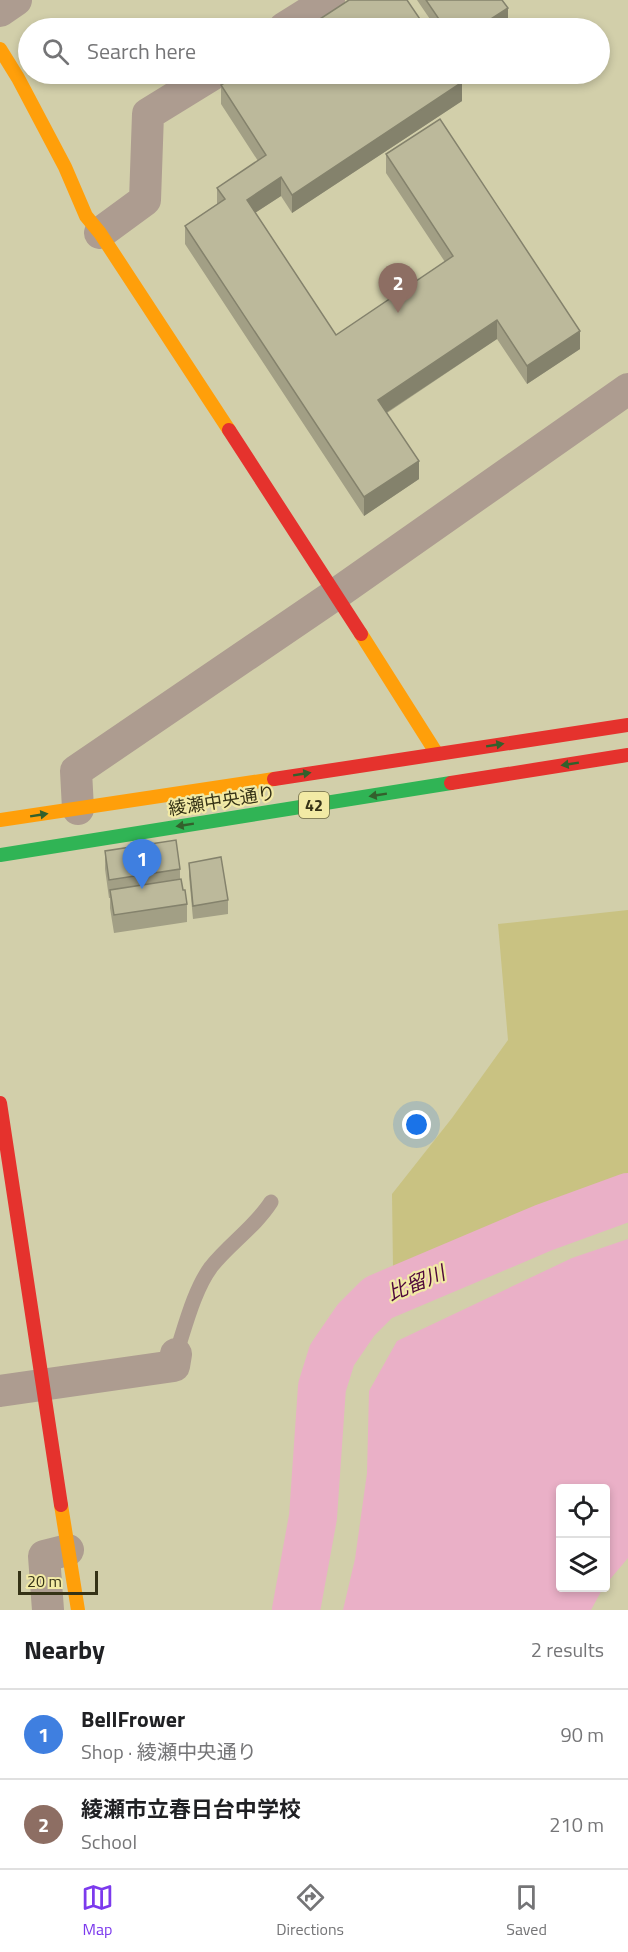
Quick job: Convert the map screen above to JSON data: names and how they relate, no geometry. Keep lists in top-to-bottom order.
{
  "streets": {
    "street": ["綾瀬中央通り", "42"]
  },
  "water": ["比留川"],
  "scale_bar": "20 m",
  "page": {
    "search": "Search here",
    "pins": ["2", "1"],
    "scale": "20 m",
    "heading": ["Nearby", "2 results"],
    "list": [
      {
        "mark": "1",
        "name": "BellFrower",
        "note": "Shop · 綾瀬中央通り",
        "value": "90 m"
      },
      {
        "mark": "2",
        "name": "綾瀬市立春日台中学校",
        "note": "School",
        "value": "210 m"
      }
    ],
    "nav": ["Map", "Directions", "Saved"]
  }
}
